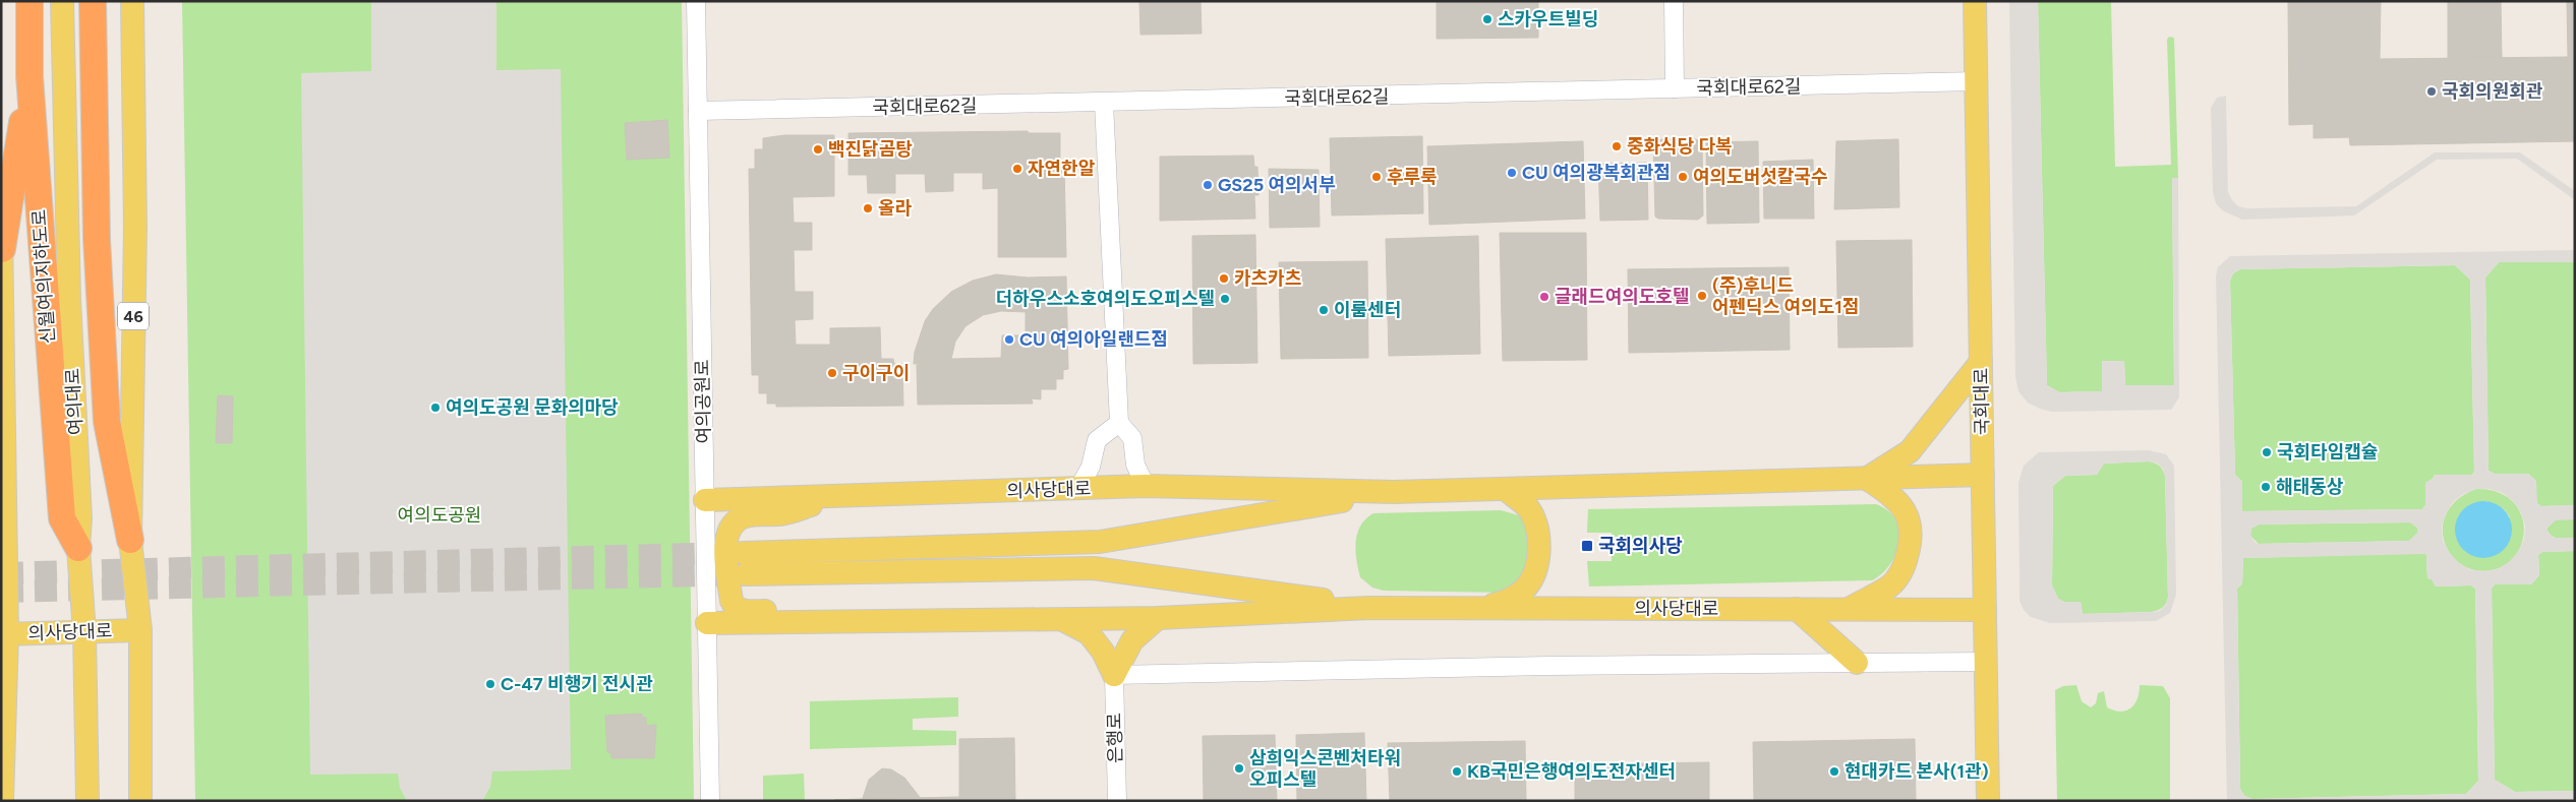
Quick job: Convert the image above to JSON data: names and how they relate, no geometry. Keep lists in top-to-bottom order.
{
  "streets": {
    "highway": ["신월여의지하도로"],
    "main road": [
      "46",
      "여의대로",
      "국회대로",
      "의사당대로"
    ],
    "street": ["국회대로62길", "여의공원로", "은행로"]
  },
  "crossings": [
    ["국회대로62길", "여의공원로"],
    ["국회대로62길", "국회대로"],
    ["신월여의지하도로", "여의대로"],
    ["46", "의사당대로"],
    ["여의대로", "의사당대로"],
    ["여의공원로", "의사당대로"],
    ["국회대로", "의사당대로"]
  ],
  "parks": ["여의도공원"],
  "places": {
    "other": [
      "스카우트빌딩",
      "국회의원회관",
      "중화식당 다복",
      "백진닭곰탕",
      "자연한알",
      "CU 여의광복회관점",
      "후루룩",
      "여의도버섯칼국수",
      "GS25 여의서부",
      "올라",
      "카츠카츠",
      "(주)후니드 어펜딕스 여의도1점",
      "글래드여의도호텔",
      "더하우스소호여의도오피스텔",
      "이룸센터",
      "CU 여의아일랜드점",
      "구이구이",
      "여의도공원 문화의마당",
      "국회타임캡슐",
      "해태동상",
      "C-47 비행기 전시관",
      "삼희익스콘벤처타워 오피스텔",
      "KB국민은행여의도전자센터",
      "현대카드 본사(1관)"
    ],
    "transit": ["국회의사당"]
  }
}
